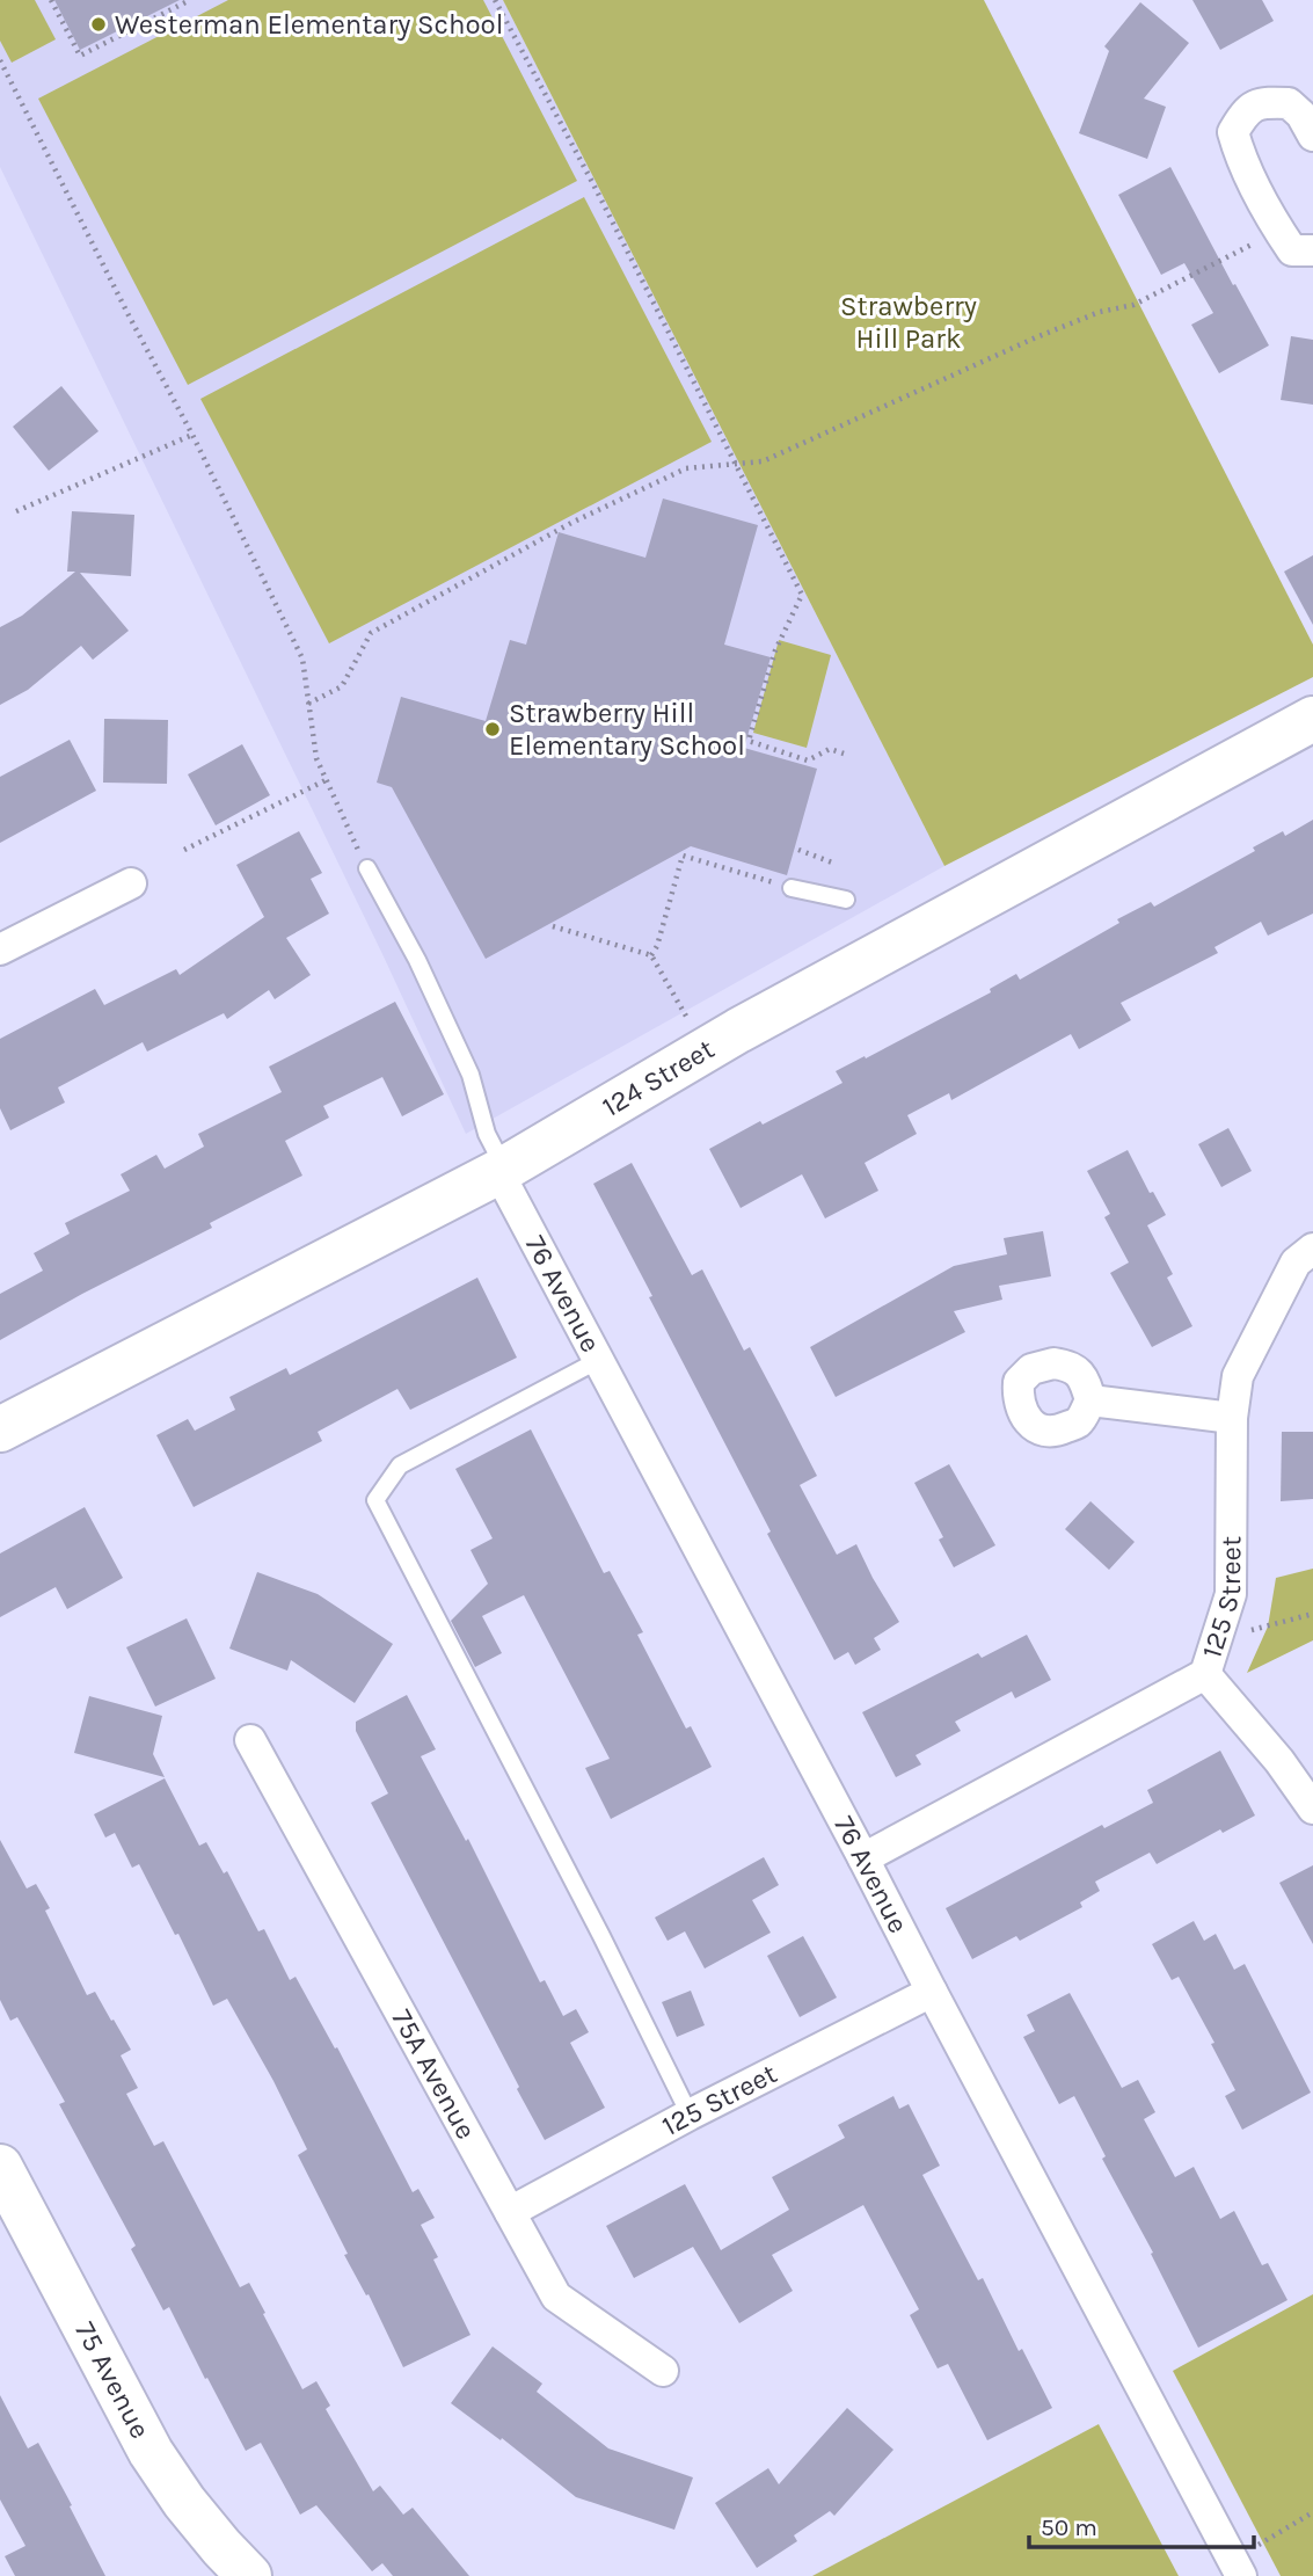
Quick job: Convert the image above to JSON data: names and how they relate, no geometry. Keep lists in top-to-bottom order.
{
  "streets": {
    "street": [
      "124 Street",
      "76 Avenue",
      "125 Street",
      "75A Avenue",
      "75 Avenue"
    ]
  },
  "crossings": [
    ["124 Street", "76 Avenue"],
    ["76 Avenue", "125 Street"],
    ["125 Street", "75A Avenue"]
  ],
  "parks": ["Strawberry Hill Park"],
  "places": ["Westerman Elementary School", "Strawberry Hill Elementary School"],
  "scale_bar": "50 m"
}
